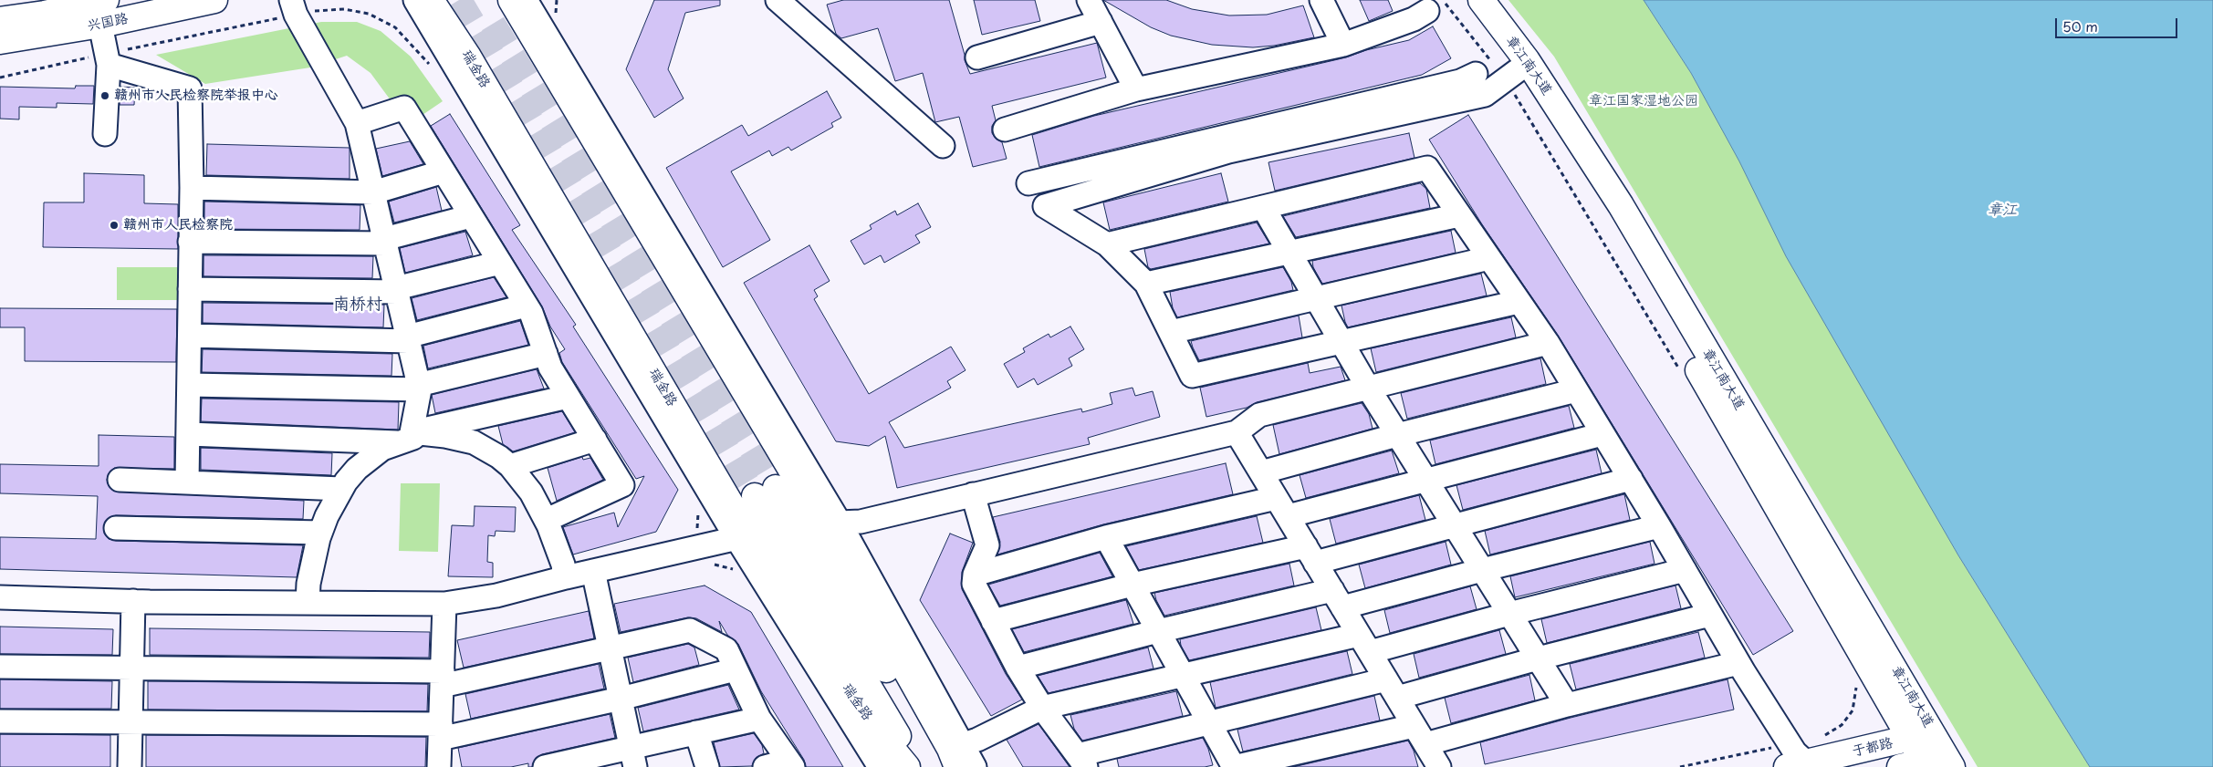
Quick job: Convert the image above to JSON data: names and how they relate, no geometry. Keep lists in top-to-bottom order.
{
  "streets": {
    "main road": [
      "兴国路",
      "章江南大道",
      "瑞金路",
      "于都路"
    ]
  },
  "crossings": [
    ["章江南大道", "于都路"]
  ],
  "districts": ["南桥村"],
  "water": ["章江"],
  "parks": ["章江国家湿地公园"],
  "places": ["赣州市人民检察院举报中心", "赣州市人民检察院"],
  "scale_bar": "50 m"
}
